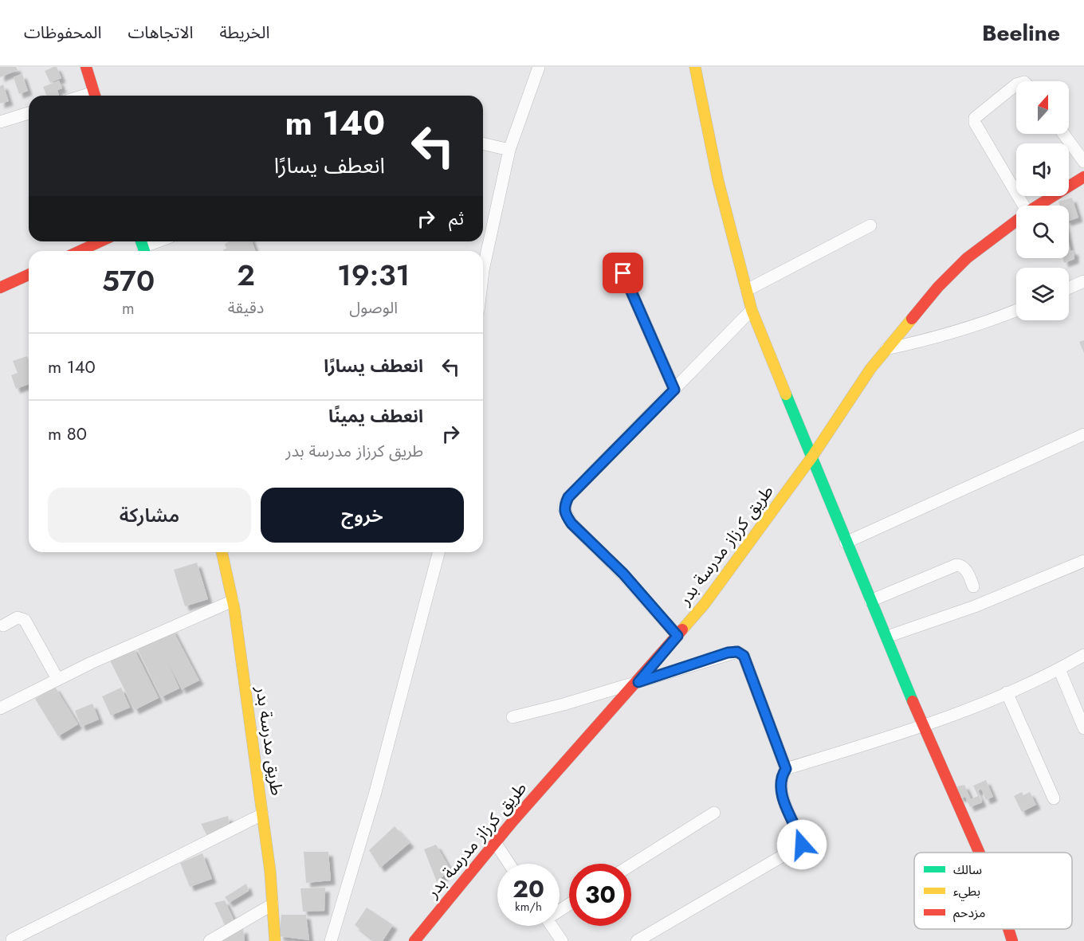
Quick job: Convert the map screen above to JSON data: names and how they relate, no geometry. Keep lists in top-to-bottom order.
{
  "streets": {
    "street": ["طريق كرزاز مدرسة بدر", "طريق مدرسة بدر"]
  },
  "legend": ["سالك", "بطيء", "مزدحم"],
  "north": "top",
  "page": {
    "header": "Beeline",
    "nav": ["الخريطة", "الاتجاهات", "المحفوظات"],
    "turn": ["140 m", "انعطف يسارًا"],
    "then": "ثم",
    "eta": [
      "19:31",
      "الوصول",
      "2",
      "دقيقة",
      "570",
      "m"
    ],
    "list": [
      {
        "name": "انعطف يسارًا",
        "value": "140 m"
      },
      {
        "name": "انعطف يمينًا",
        "note": "طريق كرزاز مدرسة بدر",
        "value": "80 m"
      }
    ],
    "buttons": ["خروج", "مشاركة"],
    "speed": "20 km/h",
    "limit": "30"
  }
}
